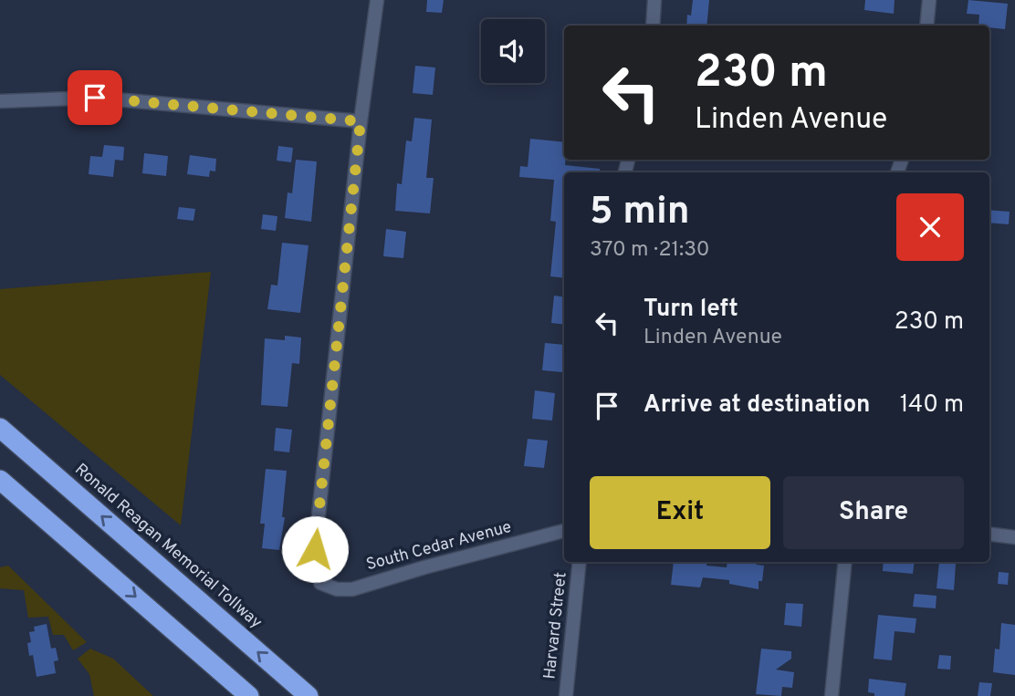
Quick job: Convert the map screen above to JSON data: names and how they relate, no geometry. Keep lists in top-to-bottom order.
{
  "streets": {
    "highway": ["Ronald Reagan Memorial Tollway"],
    "street": ["South Cedar Avenue", "Harvard Street"]
  },
  "page": {
    "turn": ["230 m", "Linden Avenue"],
    "heading": ["5 min", "370 m · 21:30"],
    "list": [
      {
        "name": "Turn left",
        "note": "Linden Avenue",
        "value": "230 m"
      },
      {
        "name": "Arrive at destination",
        "value": "140 m"
      }
    ],
    "buttons": ["Exit", "Share"]
  }
}
